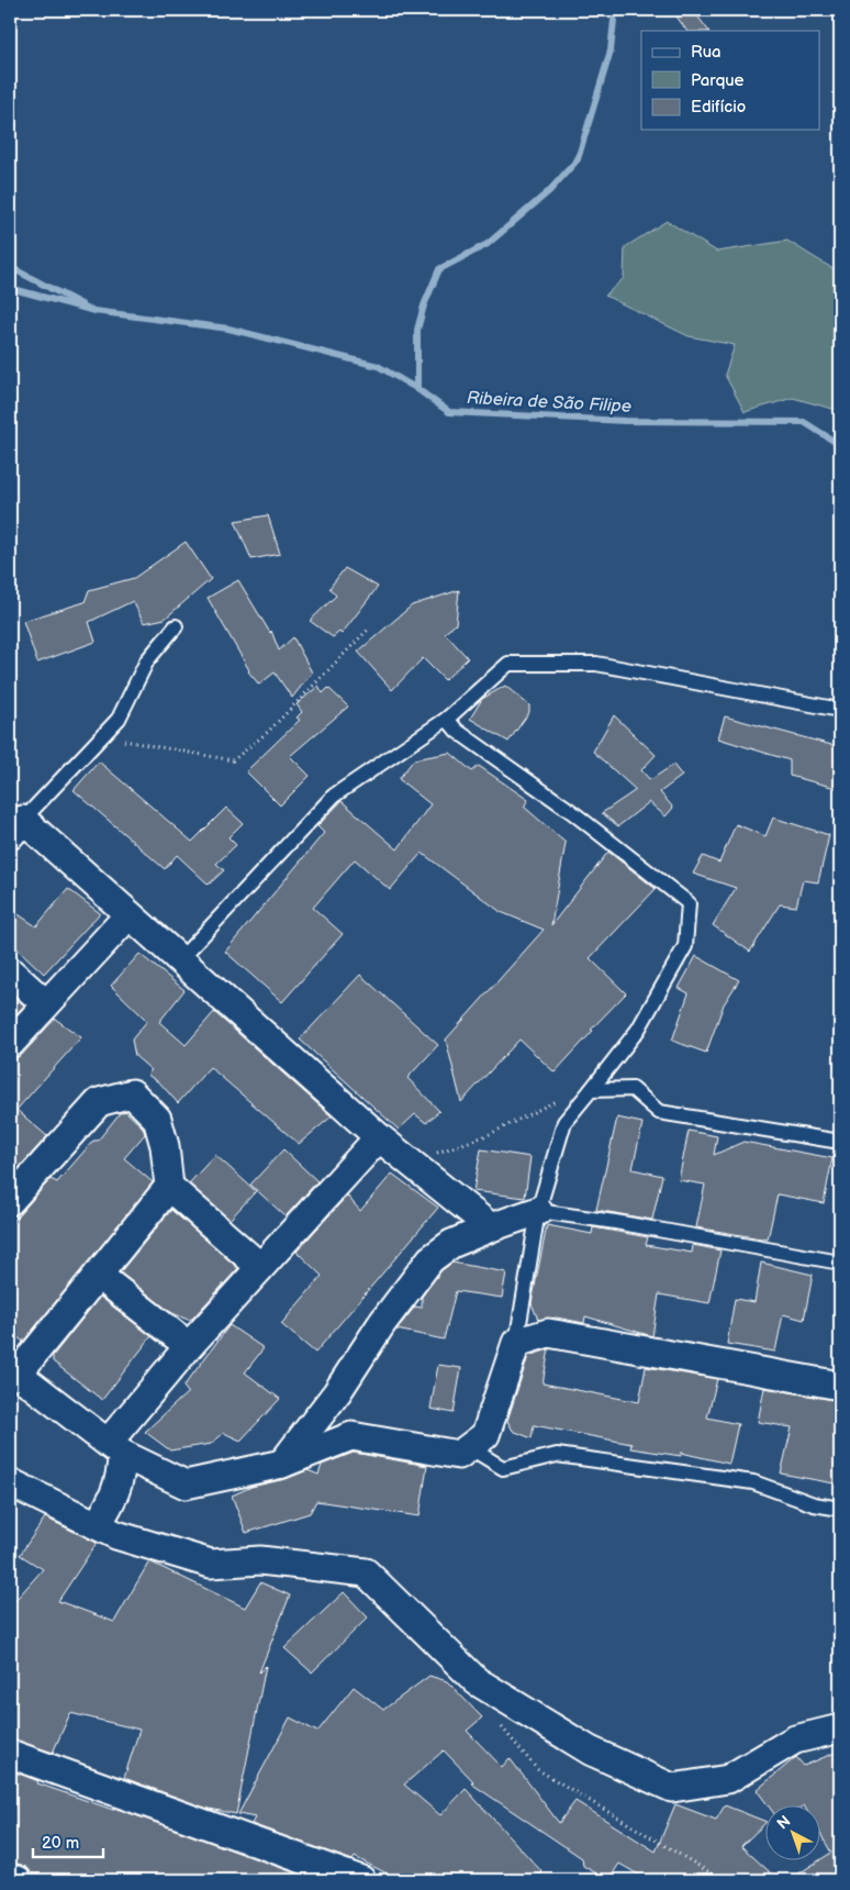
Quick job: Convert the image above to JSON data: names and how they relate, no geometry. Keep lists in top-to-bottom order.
{
  "water": ["Ribeira de São Filipe"],
  "legend": ["Rua", "Parque", "Edifício"],
  "scale_bar": "20 m",
  "north": "top left"
}
